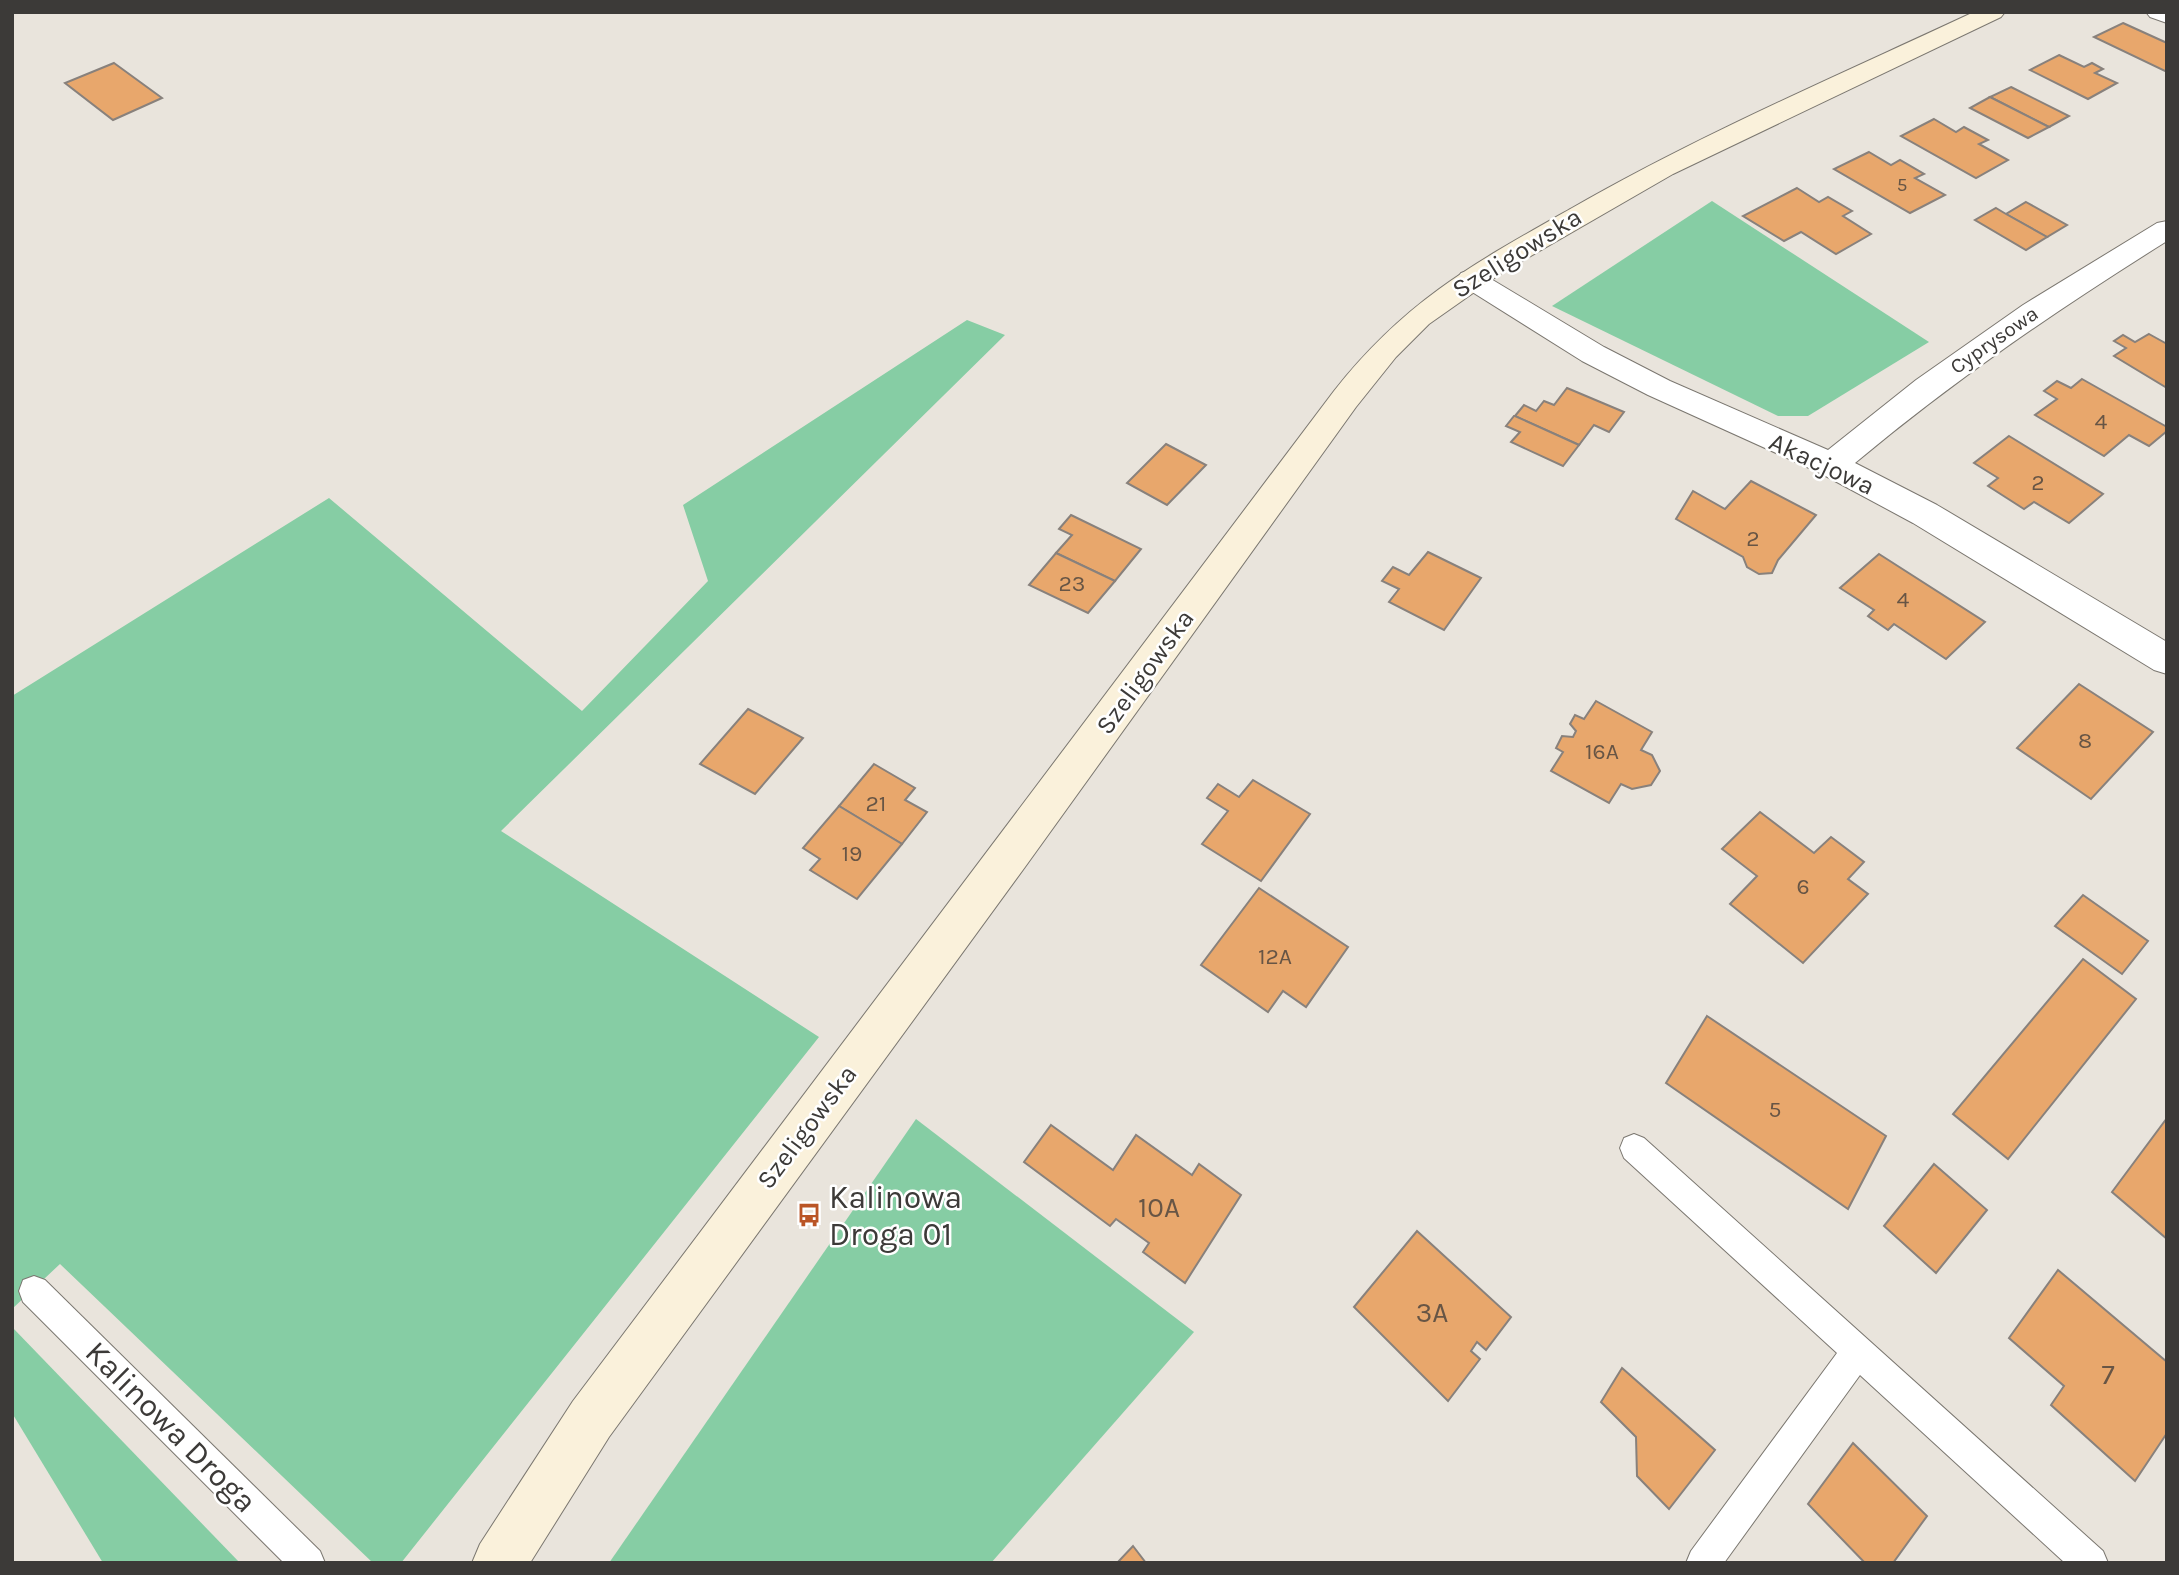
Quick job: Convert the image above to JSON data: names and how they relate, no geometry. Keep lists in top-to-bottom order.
{
  "streets": {
    "street": ["Szeligowska", "Cyprysowa", "Akacjowa"],
    "lane": ["Kalinowa Droga"]
  },
  "crossings": [
    ["Szeligowska", "Akacjowa"],
    ["Cyprysowa", "Akacjowa"]
  ],
  "places": {
    "bus stop": ["Kalinowa Droga 01"]
  },
  "house_numbers": [
    "5",
    "4",
    "2",
    "2",
    "23",
    "4",
    "8",
    "16A",
    "21",
    "19",
    "6",
    "12A",
    "5",
    "10A",
    "3A",
    "7"
  ]
}
